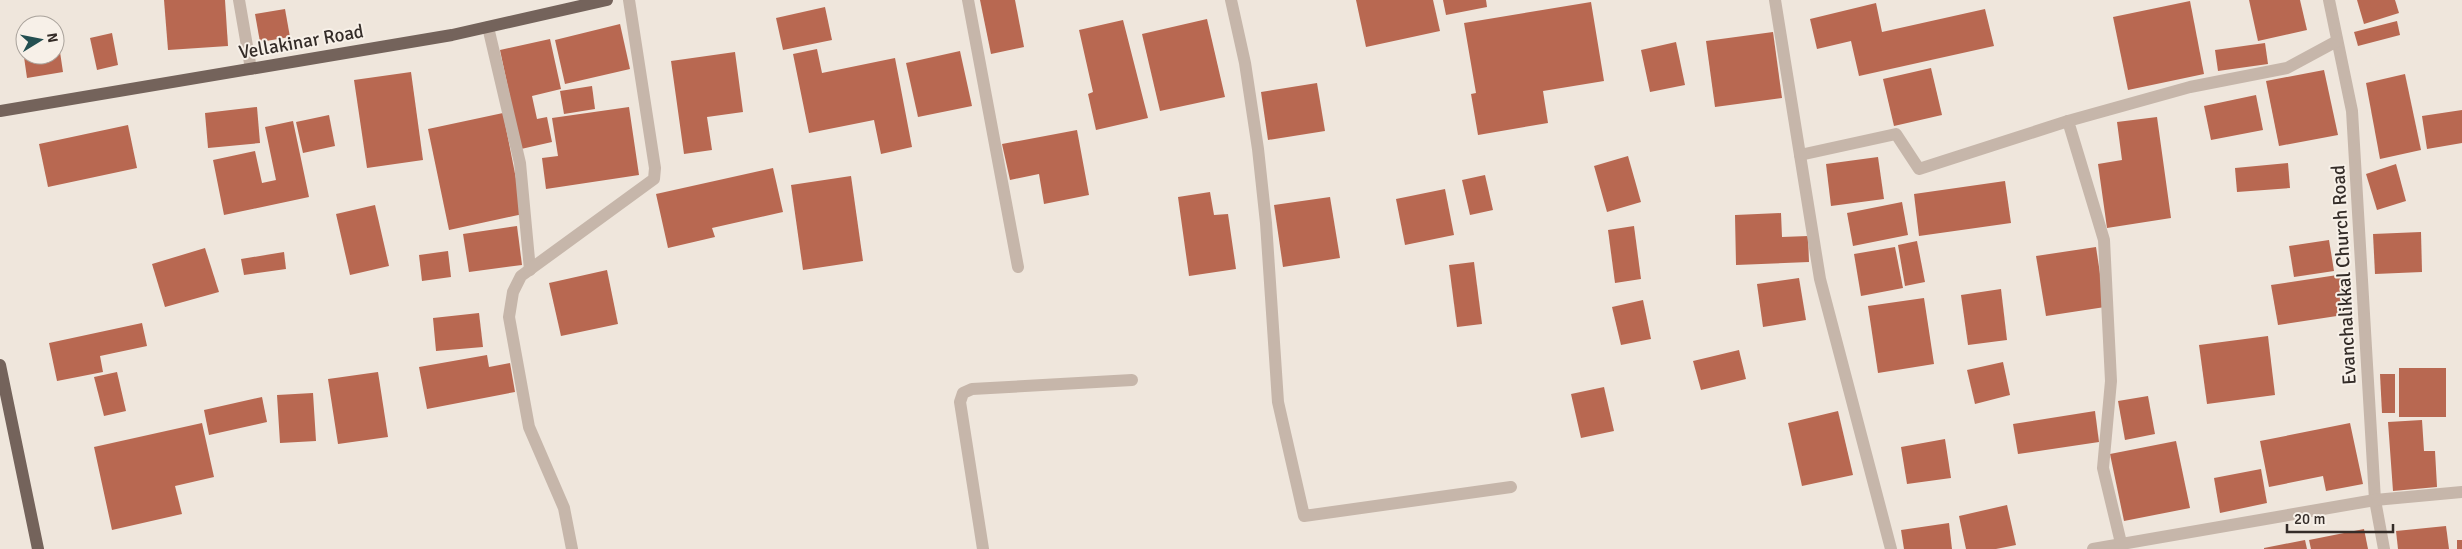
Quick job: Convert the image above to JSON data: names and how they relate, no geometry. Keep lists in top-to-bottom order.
{
  "streets": {
    "main road": ["Vellakinar Road"],
    "street": ["Evanchalikkal Church Road"]
  },
  "scale_bar": "20 m",
  "north": "right"
}
